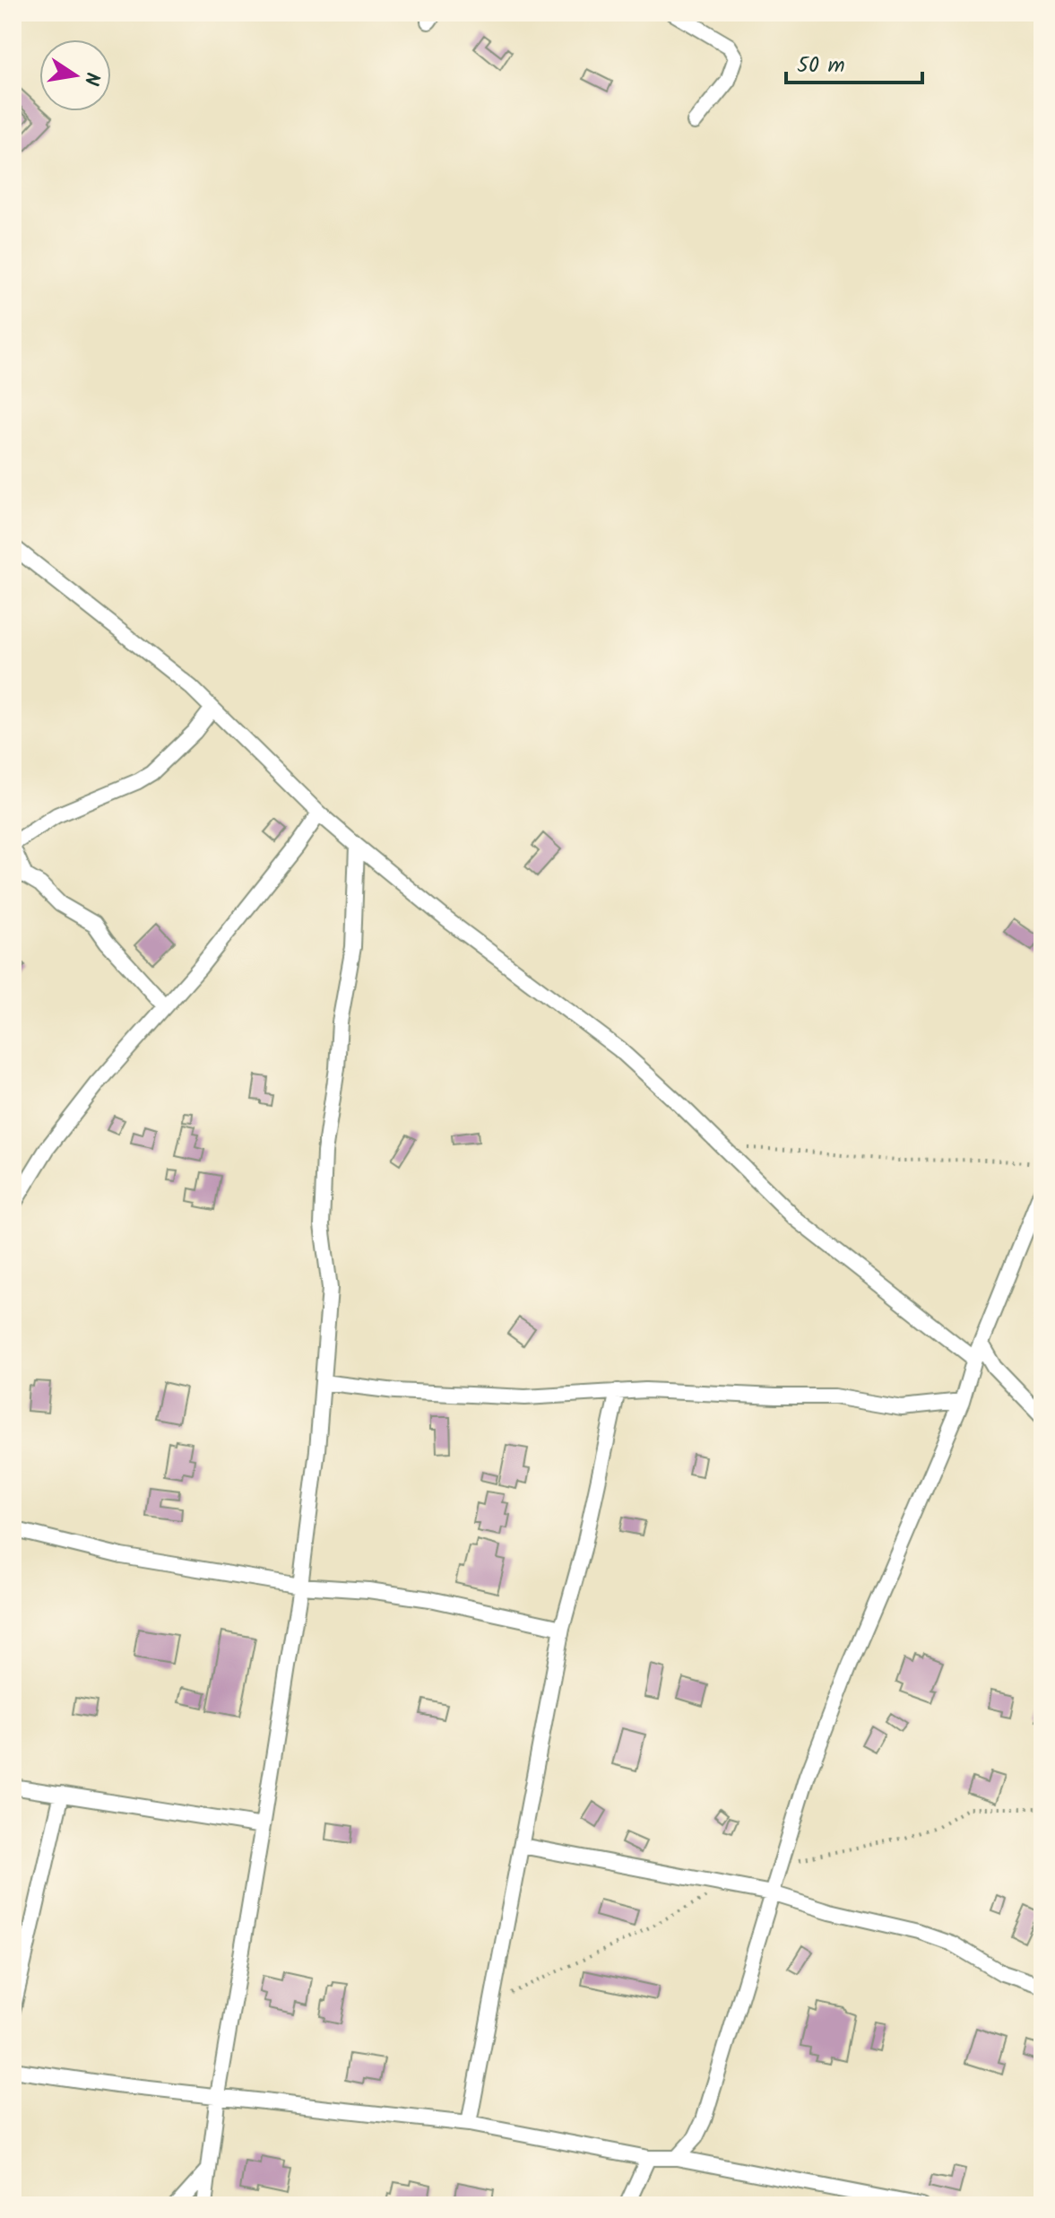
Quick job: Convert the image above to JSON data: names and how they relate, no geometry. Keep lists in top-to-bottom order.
{
  "scale_bar": "50 m",
  "north": "right"
}
